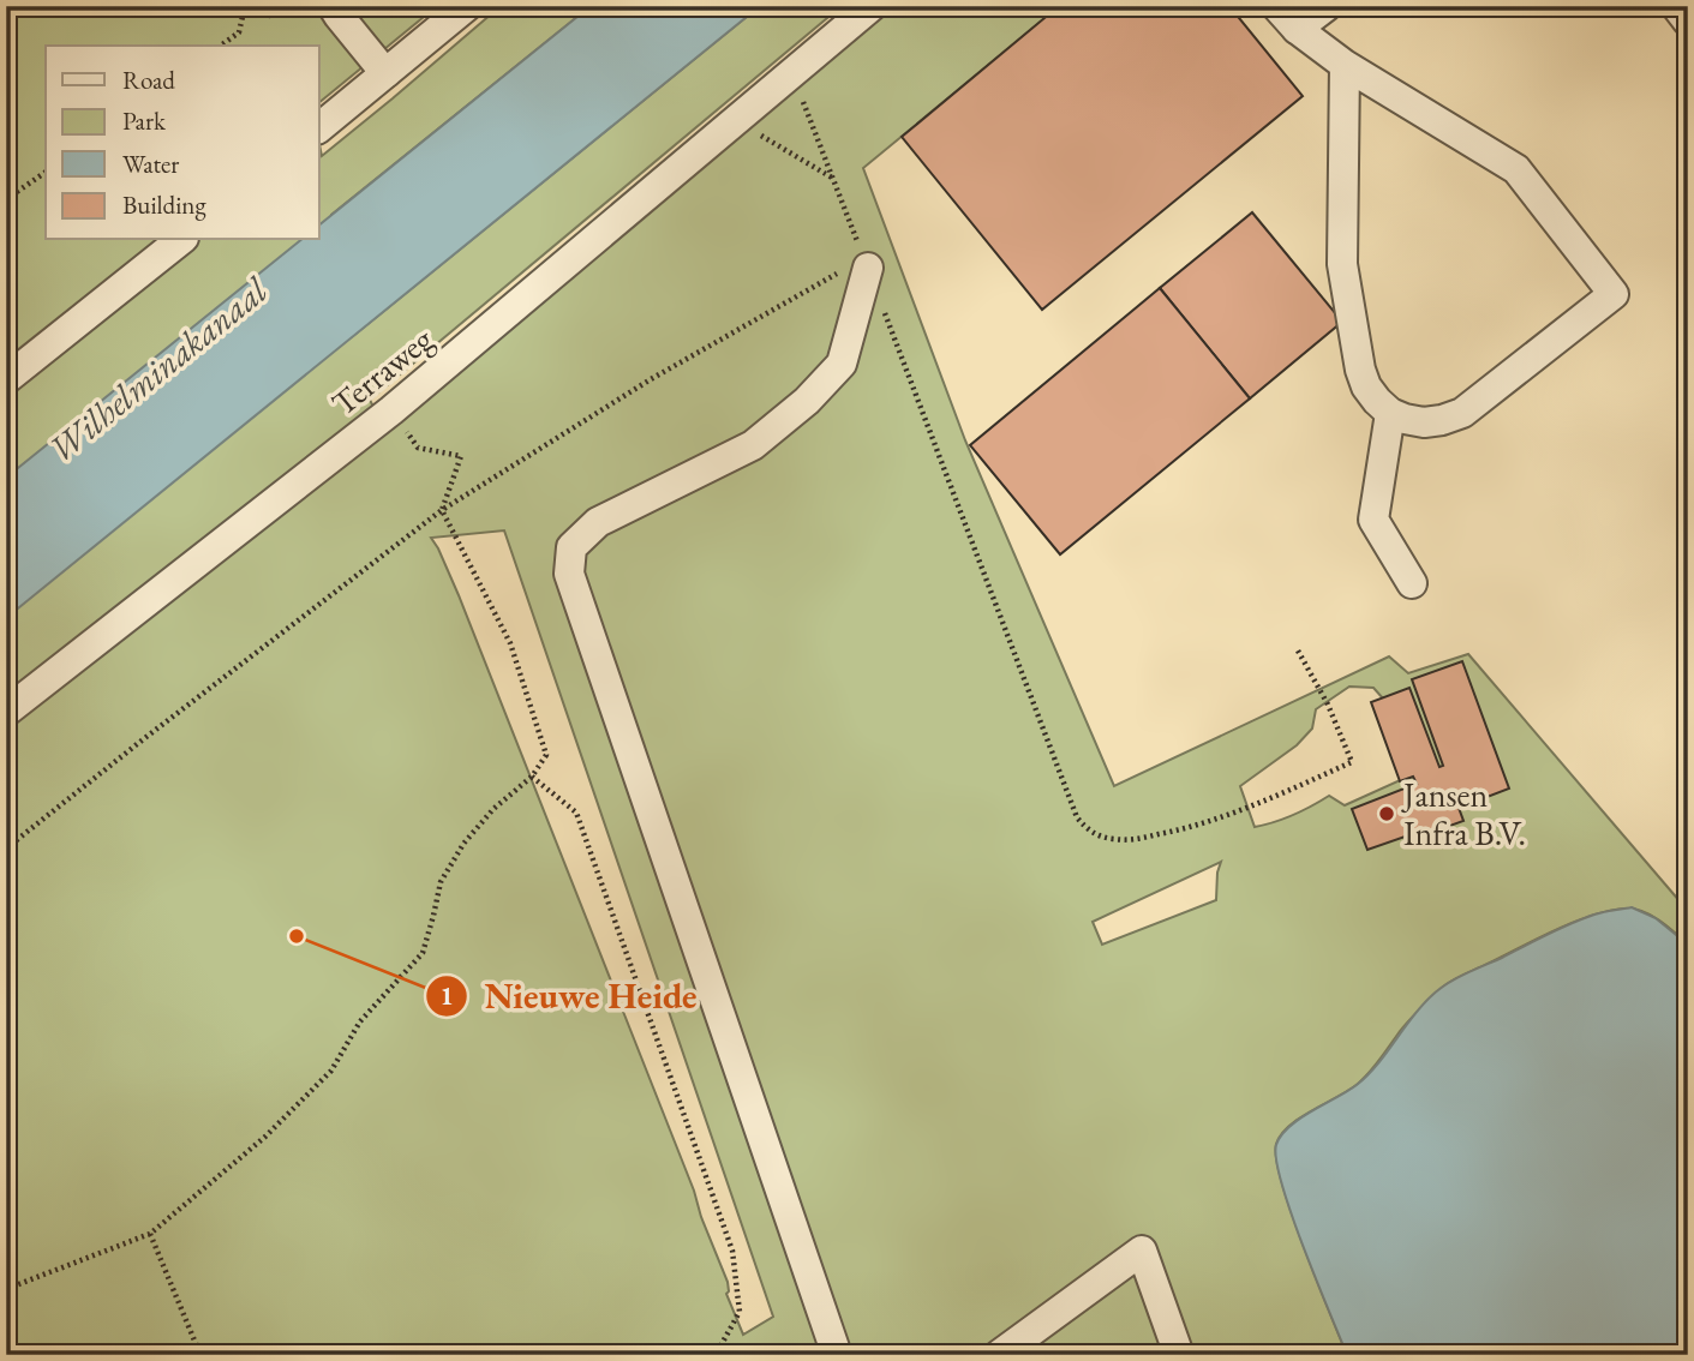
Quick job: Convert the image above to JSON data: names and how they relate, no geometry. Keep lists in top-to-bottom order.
{
  "streets": {
    "street": ["Terraweg"]
  },
  "water": ["Wilhelminakanaal"],
  "places": ["Jansen Infra B.V.", "Nieuwe Heide"],
  "legend": [
    "Road",
    "Park",
    "Water",
    "Building"
  ]
}
